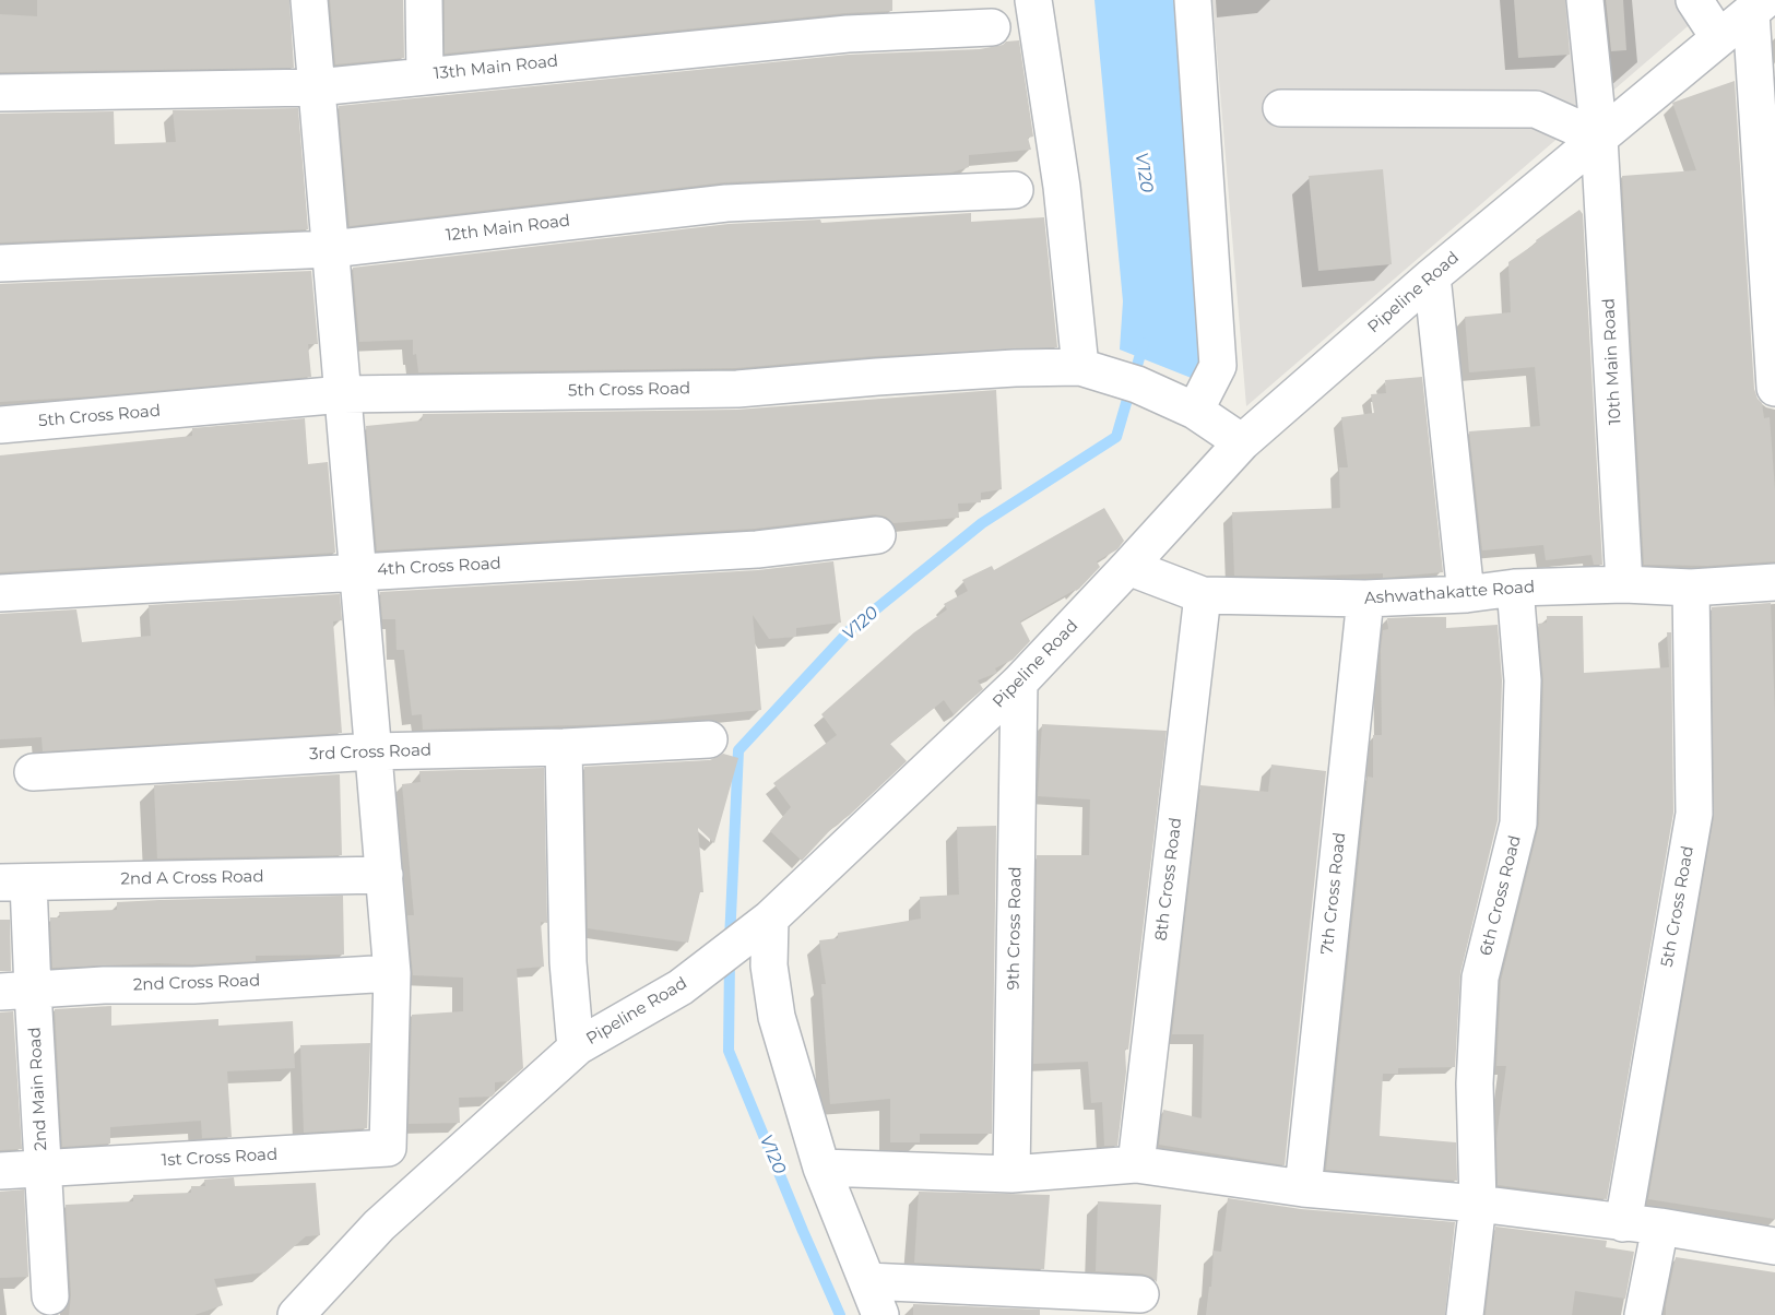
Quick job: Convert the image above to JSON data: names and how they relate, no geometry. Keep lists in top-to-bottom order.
{
  "streets": {
    "street": [
      "13th Main Road",
      "12th Main Road",
      "Pipeline Road",
      "10th Main Road",
      "5th Cross Road",
      "4th Cross Road",
      "Ashwathakatte Road",
      "3rd Cross Road",
      "2nd A Cross Road",
      "8th Cross Road",
      "7th Cross Road",
      "6th Cross Road",
      "9th Cross Road",
      "2nd Cross Road",
      "2nd Main Road",
      "1st Cross Road"
    ]
  },
  "crossings": [
    ["Pipeline Road", "10th Main Road"],
    ["Pipeline Road", "5th Cross Road"],
    ["Pipeline Road", "Ashwathakatte Road"],
    ["Pipeline Road", "9th Cross Road"],
    ["10th Main Road", "Ashwathakatte Road"],
    ["5th Cross Road", "Ashwathakatte Road"],
    ["Ashwathakatte Road", "8th Cross Road"],
    ["Ashwathakatte Road", "7th Cross Road"],
    ["Ashwathakatte Road", "6th Cross Road"],
    ["2nd A Cross Road", "2nd Main Road"],
    ["2nd Cross Road", "2nd Main Road"],
    ["2nd Main Road", "1st Cross Road"]
  ],
  "water": ["V120"]
}
